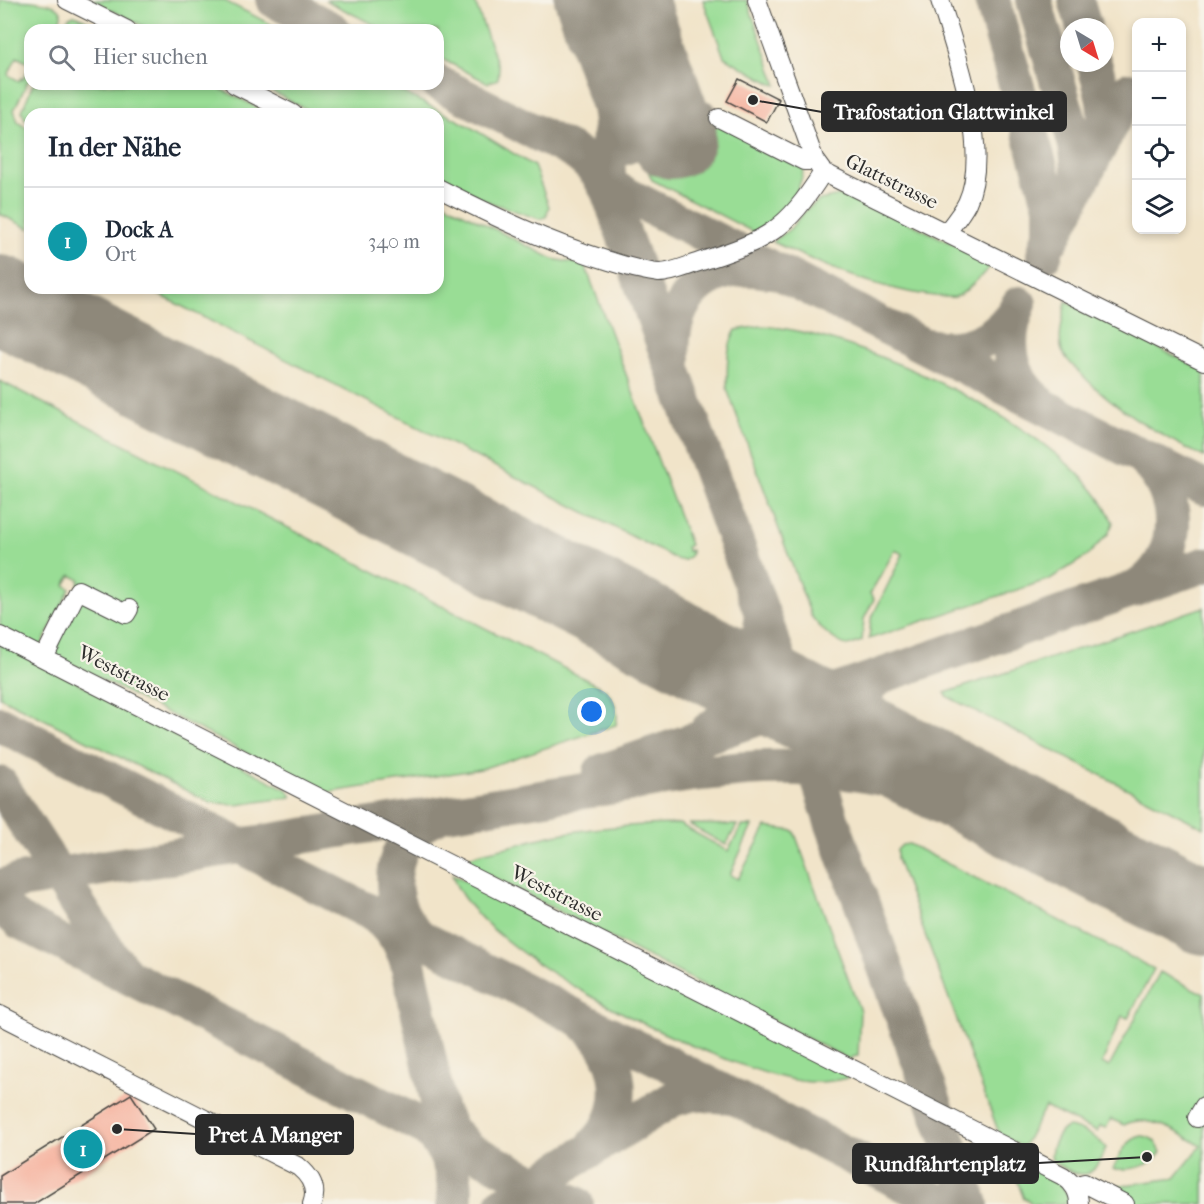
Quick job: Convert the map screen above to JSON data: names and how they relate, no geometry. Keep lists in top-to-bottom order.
{
  "streets": {
    "lane": ["Glattstrasse", "Weststrasse"]
  },
  "places": ["Trafostation Glattwinkel", "Pret A Manger", "Rundfahrtenplatz"],
  "north": "bottom right",
  "page": {
    "map_buttons": ["+", "−"],
    "search": "Hier suchen",
    "heading": "In der Nähe",
    "list": [
      {
        "mark": "1",
        "name": "Dock A",
        "note": "Ort",
        "value": "340 m"
      }
    ],
    "pins": "1"
  }
}
